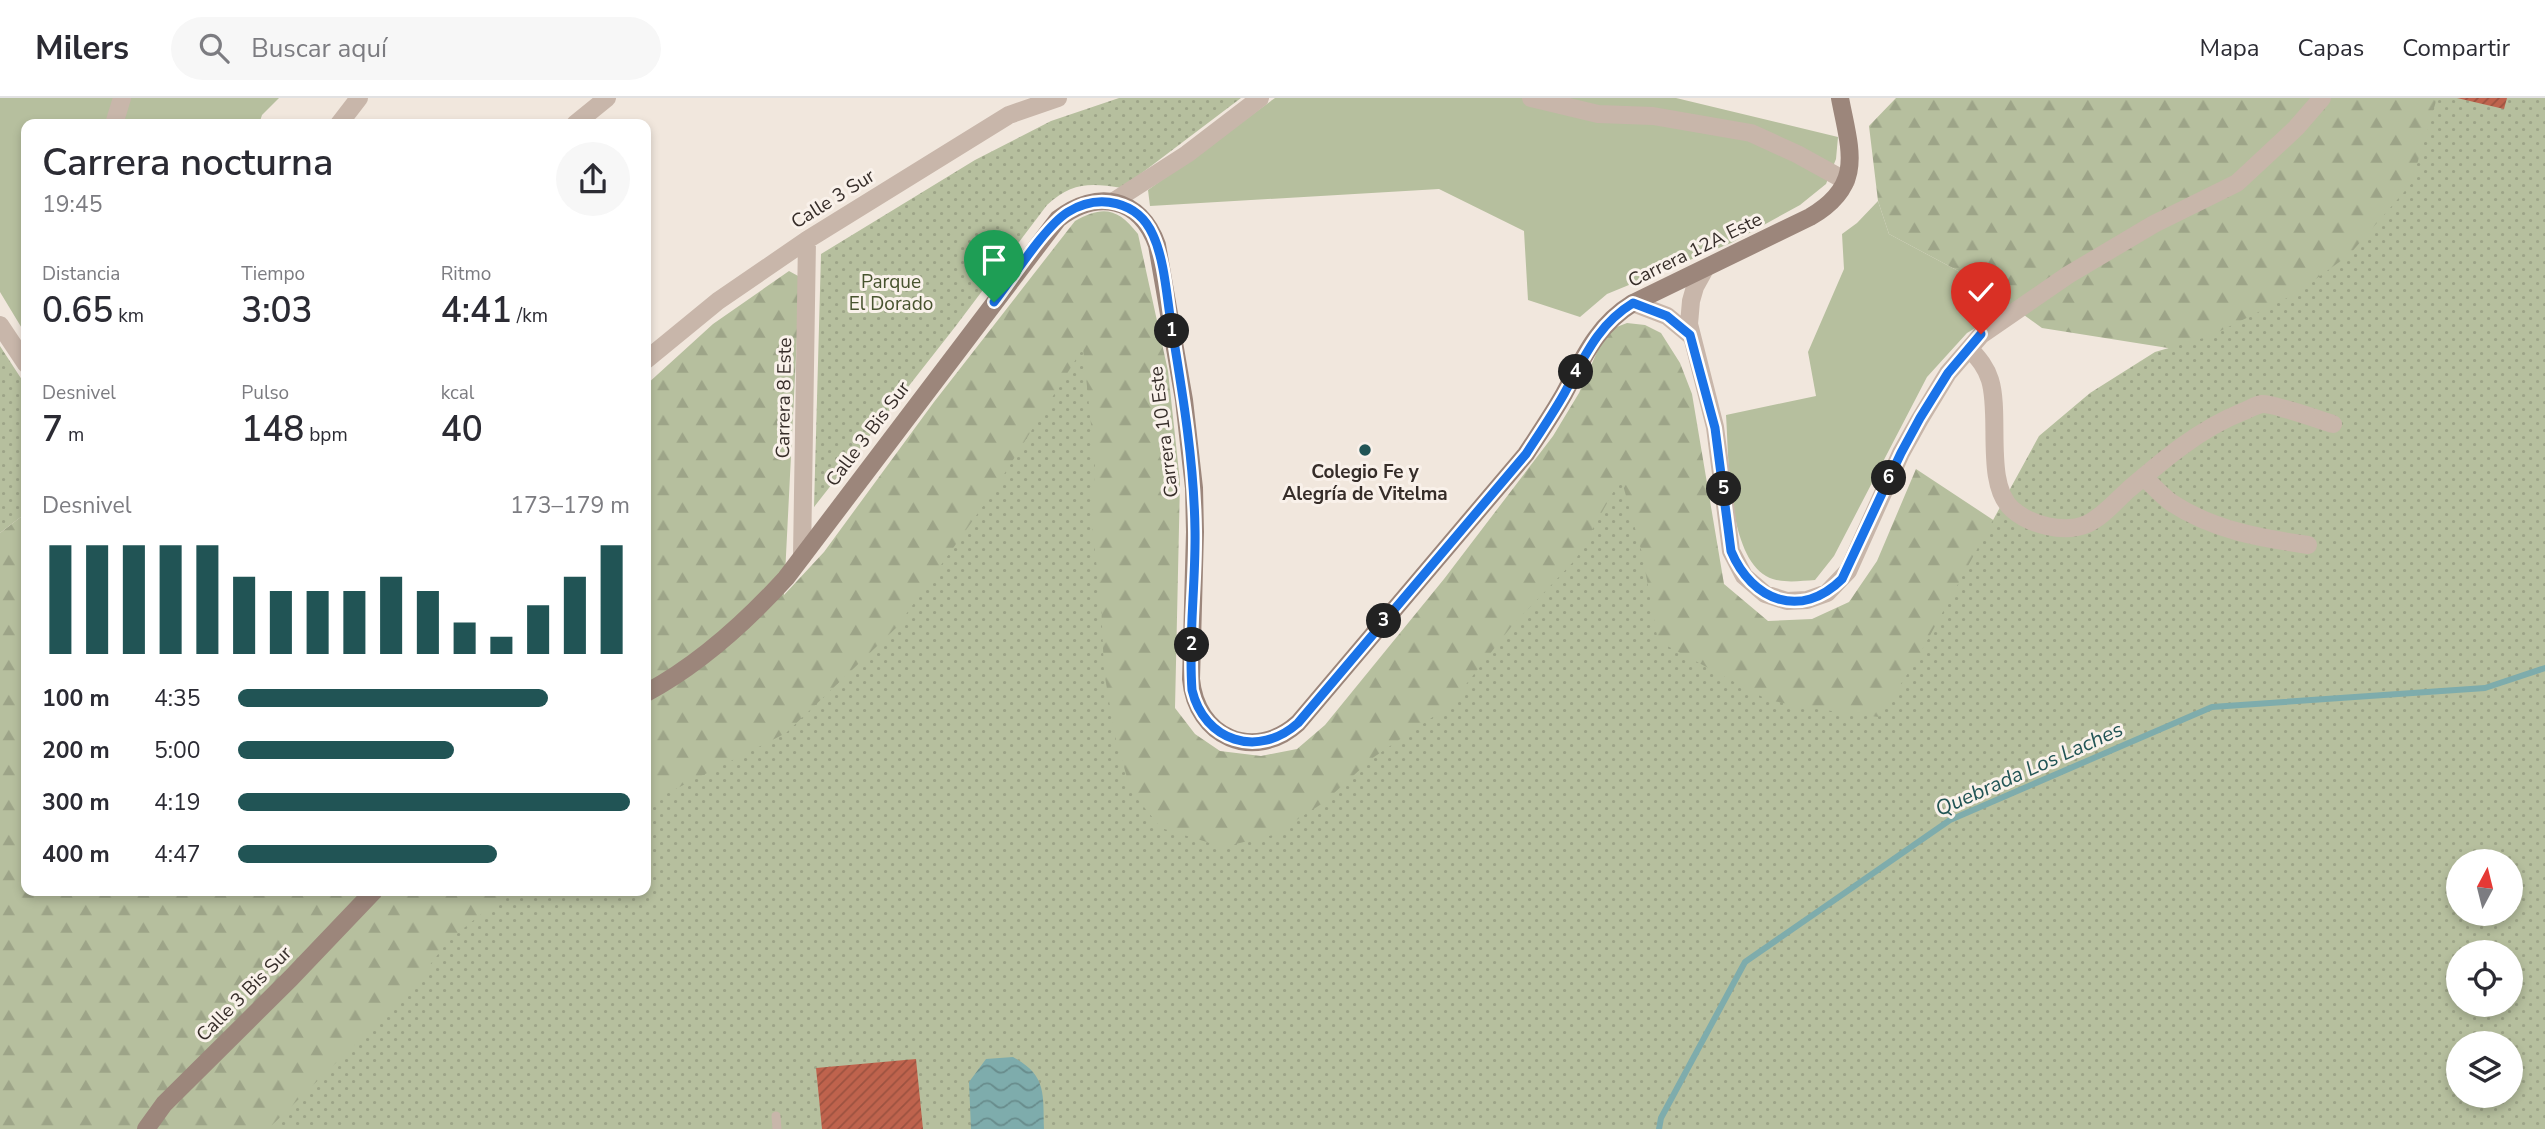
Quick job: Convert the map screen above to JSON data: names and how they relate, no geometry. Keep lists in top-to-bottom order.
{
  "streets": {
    "street": [
      "Calle 3 Sur",
      "Carrera 12A Este",
      "Carrera 8 Este",
      "Carrera 10 Este",
      "Calle 3 Bis Sur"
    ]
  },
  "crossings": [
    ["Calle 3 Sur", "Carrera 8 Este"],
    ["Carrera 12A Este", "Carrera 10 Este"],
    ["Carrera 8 Este", "Calle 3 Bis Sur"],
    ["Carrera 10 Este", "Calle 3 Bis Sur"]
  ],
  "water": ["Quebrada Los Laches"],
  "parks": ["Parque El Dorado"],
  "places": ["Colegio Fe y Alegría de Vitelma"],
  "north": "top",
  "page": {
    "header": "Milers",
    "search": "Buscar aquí",
    "nav": ["Mapa", "Capas", "Compartir"],
    "heading": ["Carrera nocturna", "19:45"],
    "stats": [
      ["Distancia", "0.65 km"],
      ["Tiempo", "3:03"],
      ["Ritmo", "4:41 /km"],
      ["Desnivel", "7 m"],
      ["Pulso", "148 bpm"],
      ["kcal", "40"]
    ],
    "pins": [
      "1",
      "4",
      "6",
      "5",
      "3",
      "2"
    ],
    "chart": ["Desnivel", "173–179 m"],
    "list": [
      {
        "name": "100 m",
        "note": "4:35"
      },
      {
        "name": "200 m",
        "note": "5:00"
      },
      {
        "name": "300 m",
        "note": "4:19"
      },
      {
        "name": "400 m",
        "note": "4:47"
      }
    ]
  }
}
